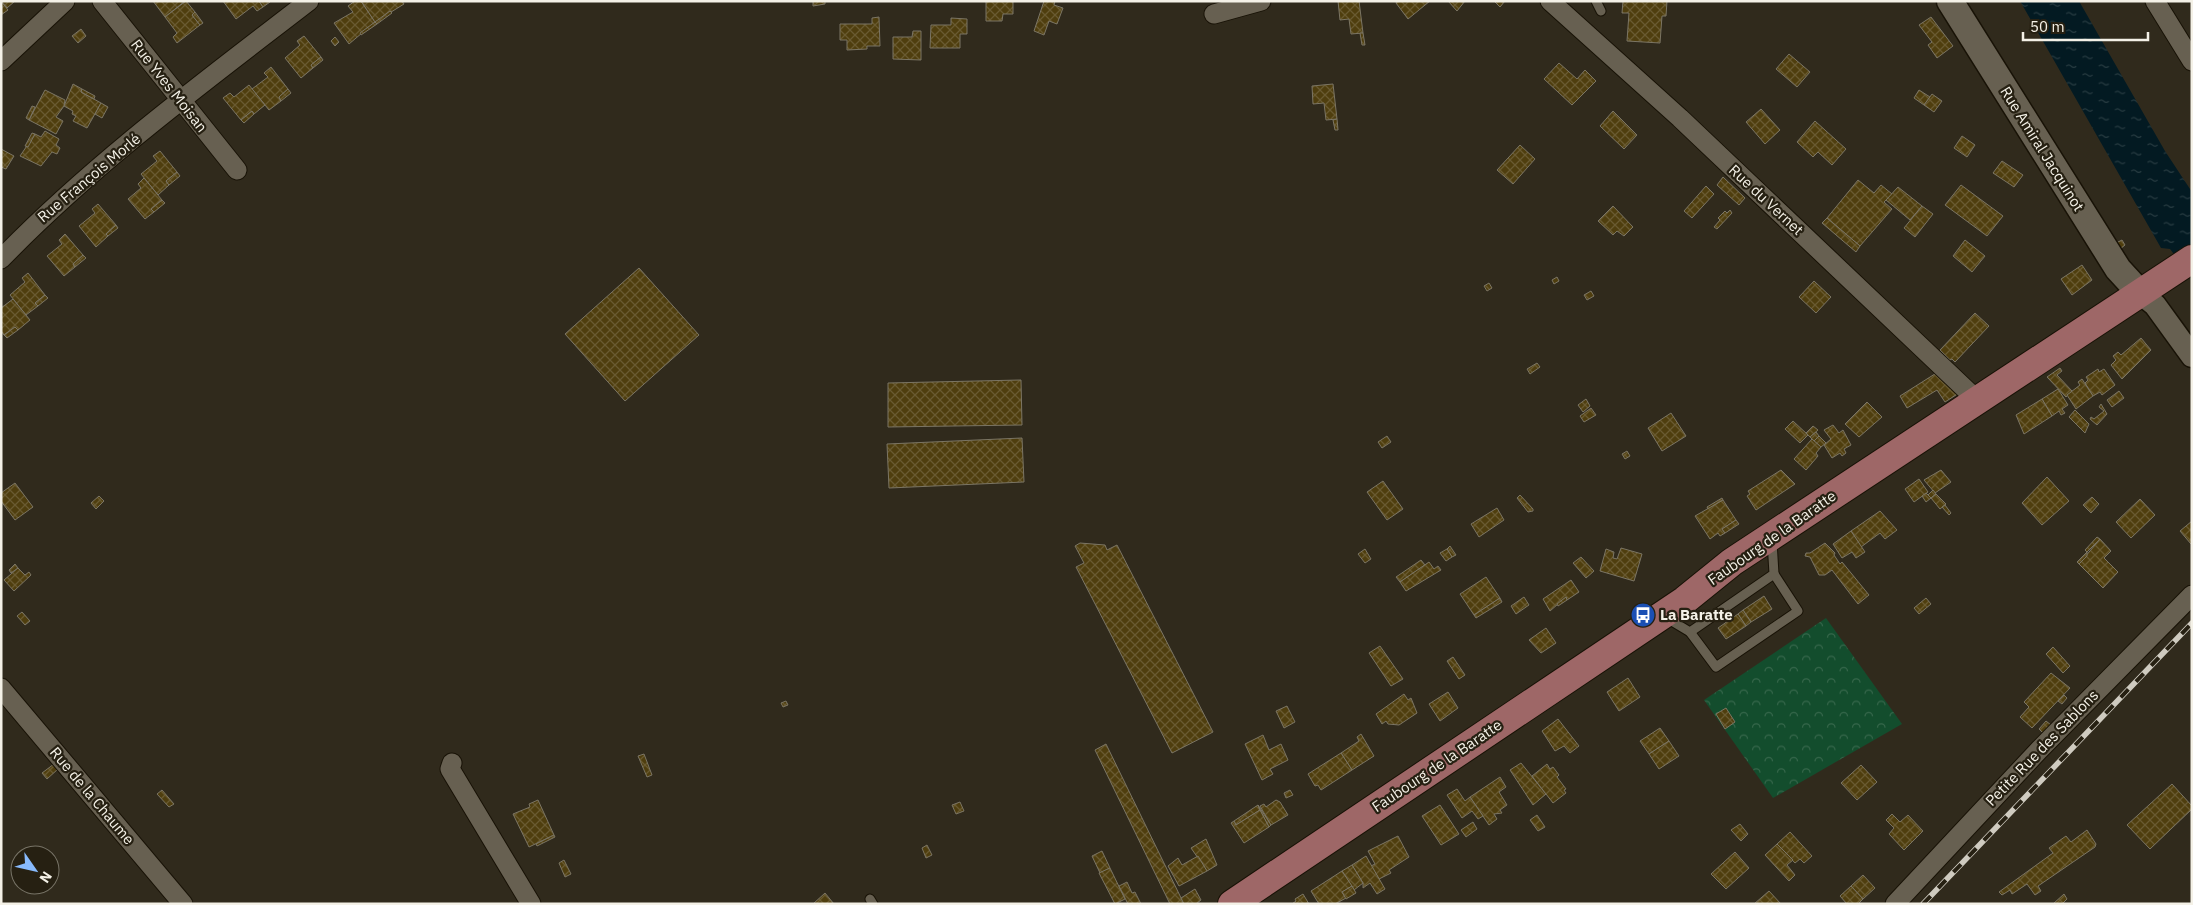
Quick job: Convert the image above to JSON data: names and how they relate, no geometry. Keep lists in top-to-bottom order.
{
  "streets": {
    "main road": ["Rue Amiral Jacquinot", "Faubourg de la Baratte"],
    "street": [
      "Rue Yves Moisan",
      "Rue François Morlé",
      "Rue du Vernet",
      "Petite Rue des Sablons",
      "Rue de la Chaume"
    ]
  },
  "crossings": [
    ["Rue Yves Moisan", "Rue François Morlé"],
    ["Rue Amiral Jacquinot", "Faubourg de la Baratte"],
    ["Rue du Vernet", "Faubourg de la Baratte"]
  ],
  "places": {
    "bus stop": ["La Baratte"]
  },
  "scale_bar": "50 m",
  "north": "bottom right"
}
